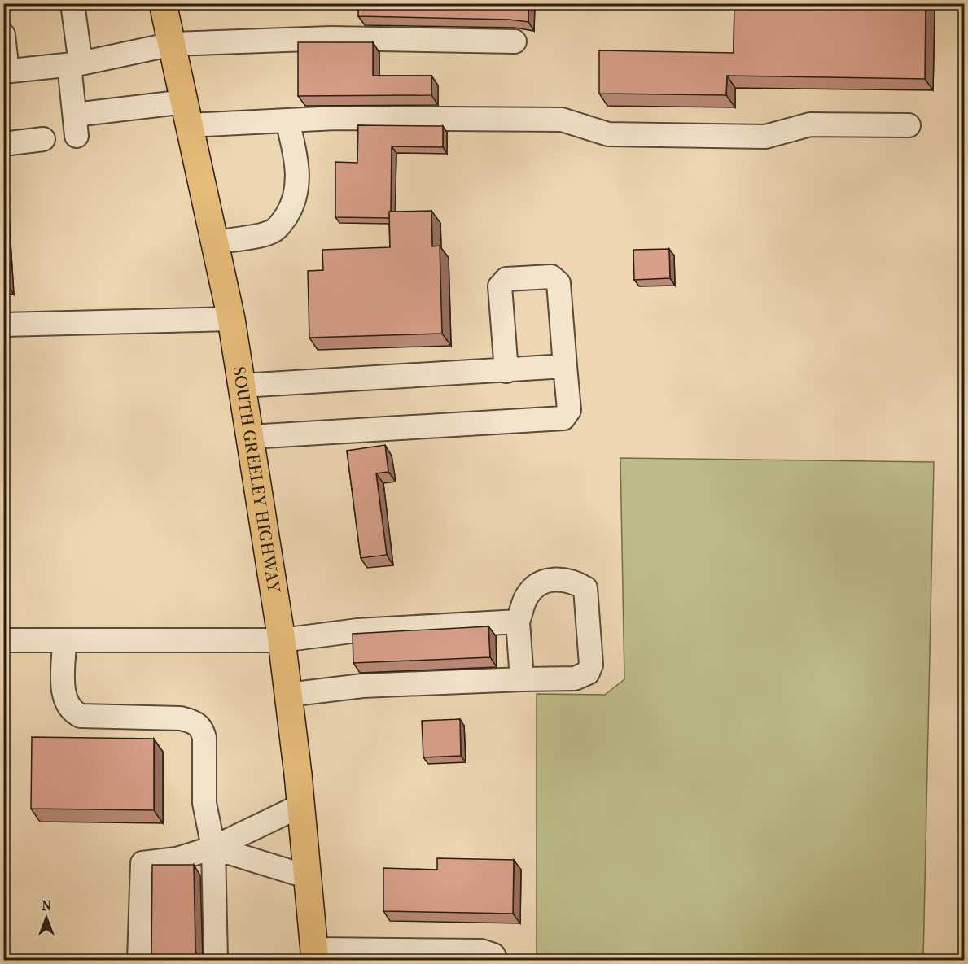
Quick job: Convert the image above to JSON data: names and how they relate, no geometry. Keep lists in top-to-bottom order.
{
  "streets": {
    "highway": ["SOUTH GREELEY HIGHWAY"]
  },
  "north": "top"
}
